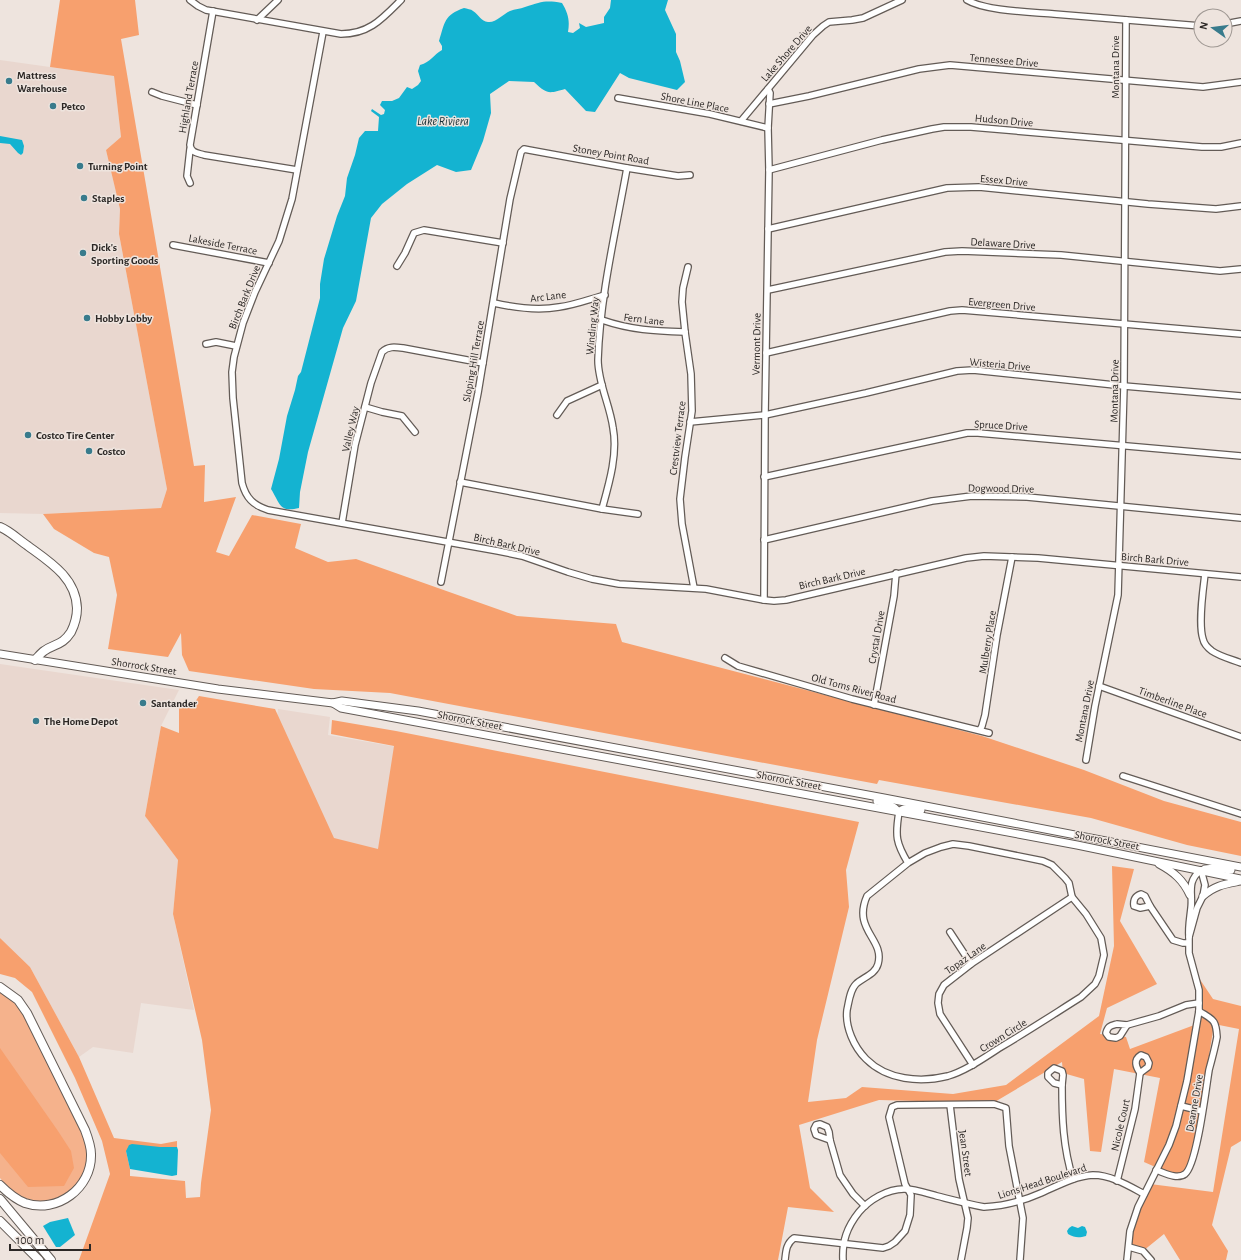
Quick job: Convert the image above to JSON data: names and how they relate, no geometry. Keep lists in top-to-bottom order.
{
  "streets": {
    "main road": ["Shorrock Street"],
    "street": [
      "Lake Shore Drive",
      "Tennessee Drive",
      "Montana Drive",
      "Highland Terrace",
      "Shore Line Place",
      "Hudson Drive",
      "Stoney Point Road",
      "Essex Drive",
      "Delaware Drive",
      "Lakeside Terrace",
      "Arc Lane",
      "Birch Bark Drive",
      "Evergreen Drive",
      "Fern Lane",
      "Winding Way",
      "Vermont Drive",
      "Sloping Hill Terrace",
      "Wisteria Drive",
      "Spruce Drive",
      "Valley Way",
      "Crestview Terrace",
      "Dogwood Drive",
      "Crystal Drive",
      "Mulberry Place",
      "Old Toms River Road",
      "Timberline Place",
      "Topaz Lane",
      "Crown Circle",
      "Deanne Drive",
      "Nicole Court",
      "Jean Street",
      "Lions Head Boulevard"
    ]
  },
  "crossings": [
    ["Lake Shore Drive", "Shore Line Place"],
    ["Lake Shore Drive", "Vermont Drive"],
    ["Tennessee Drive", "Montana Drive"],
    ["Tennessee Drive", "Vermont Drive"],
    ["Montana Drive", "Hudson Drive"],
    ["Montana Drive", "Essex Drive"],
    ["Montana Drive", "Delaware Drive"],
    ["Montana Drive", "Birch Bark Drive"],
    ["Montana Drive", "Evergreen Drive"],
    ["Montana Drive", "Wisteria Drive"],
    ["Montana Drive", "Spruce Drive"],
    ["Montana Drive", "Dogwood Drive"],
    ["Montana Drive", "Timberline Place"],
    ["Highland Terrace", "Birch Bark Drive"],
    ["Shore Line Place", "Vermont Drive"],
    ["Hudson Drive", "Vermont Drive"],
    ["Stoney Point Road", "Winding Way"],
    ["Stoney Point Road", "Sloping Hill Terrace"],
    ["Essex Drive", "Vermont Drive"],
    ["Delaware Drive", "Vermont Drive"],
    ["Lakeside Terrace", "Birch Bark Drive"],
    ["Arc Lane", "Winding Way"],
    ["Arc Lane", "Sloping Hill Terrace"],
    ["Birch Bark Drive", "Vermont Drive"],
    ["Birch Bark Drive", "Sloping Hill Terrace"],
    ["Birch Bark Drive", "Valley Way"],
    ["Birch Bark Drive", "Crestview Terrace"],
    ["Birch Bark Drive", "Crystal Drive"],
    ["Birch Bark Drive", "Mulberry Place"],
    ["Evergreen Drive", "Vermont Drive"],
    ["Fern Lane", "Winding Way"],
    ["Fern Lane", "Crestview Terrace"],
    ["Vermont Drive", "Wisteria Drive"],
    ["Vermont Drive", "Spruce Drive"],
    ["Vermont Drive", "Dogwood Drive"],
    ["Sloping Hill Terrace", "Valley Way"],
    ["Wisteria Drive", "Crestview Terrace"],
    ["Crystal Drive", "Old Toms River Road"],
    ["Mulberry Place", "Old Toms River Road"],
    ["Topaz Lane", "Crown Circle"],
    ["Nicole Court", "Lions Head Boulevard"],
    ["Jean Street", "Lions Head Boulevard"]
  ],
  "water": ["Lake Riviera"],
  "places": [
    "Mattress Warehouse",
    "Petco",
    "Turning Point",
    "Staples",
    "Dick's Sporting Goods",
    "Hobby Lobby",
    "Costco Tire Center",
    "Costco",
    "Santander",
    "The Home Depot"
  ],
  "scale_bar": "100 m",
  "north": "left"
}
